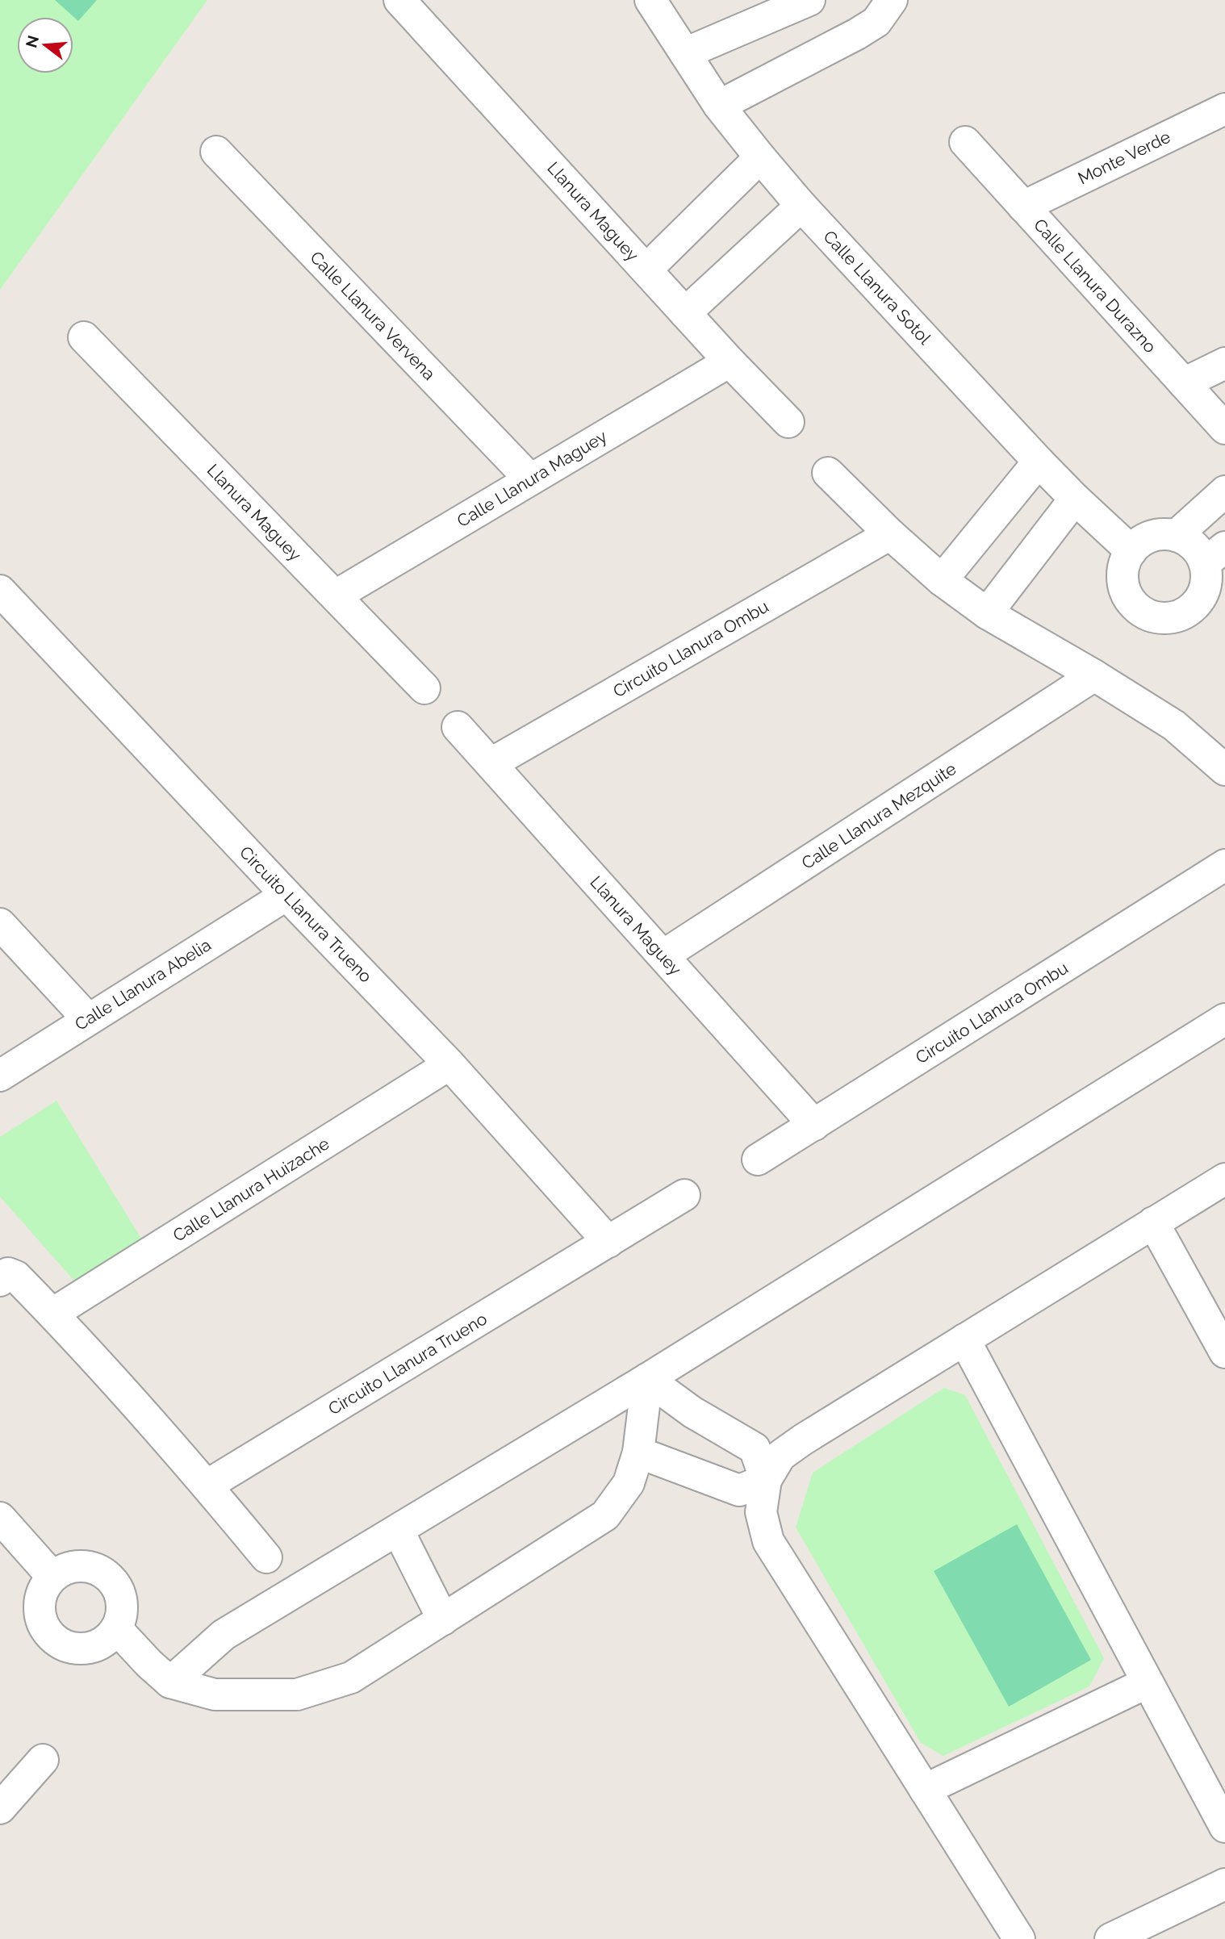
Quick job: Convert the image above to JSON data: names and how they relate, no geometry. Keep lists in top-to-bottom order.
{
  "streets": {
    "street": [
      "Monte Verde",
      "Llanura Maguey",
      "Calle Llanura Durazno",
      "Calle Llanura Sotol",
      "Calle Llanura Vervena",
      "Calle Llanura Maguey",
      "Circuito Llanura Ombu",
      "Calle Llanura Mezquite",
      "Circuito Llanura Trueno",
      "Calle Llanura Abelia",
      "Calle Llanura Huizache"
    ]
  },
  "crossings": [
    ["Monte Verde", "Calle Llanura Durazno"],
    ["Llanura Maguey", "Calle Llanura Maguey"],
    ["Llanura Maguey", "Circuito Llanura Ombu"],
    ["Llanura Maguey", "Calle Llanura Mezquite"],
    ["Calle Llanura Vervena", "Calle Llanura Maguey"],
    ["Circuito Llanura Trueno", "Calle Llanura Abelia"],
    ["Circuito Llanura Trueno", "Calle Llanura Huizache"]
  ],
  "north": "left"
}
